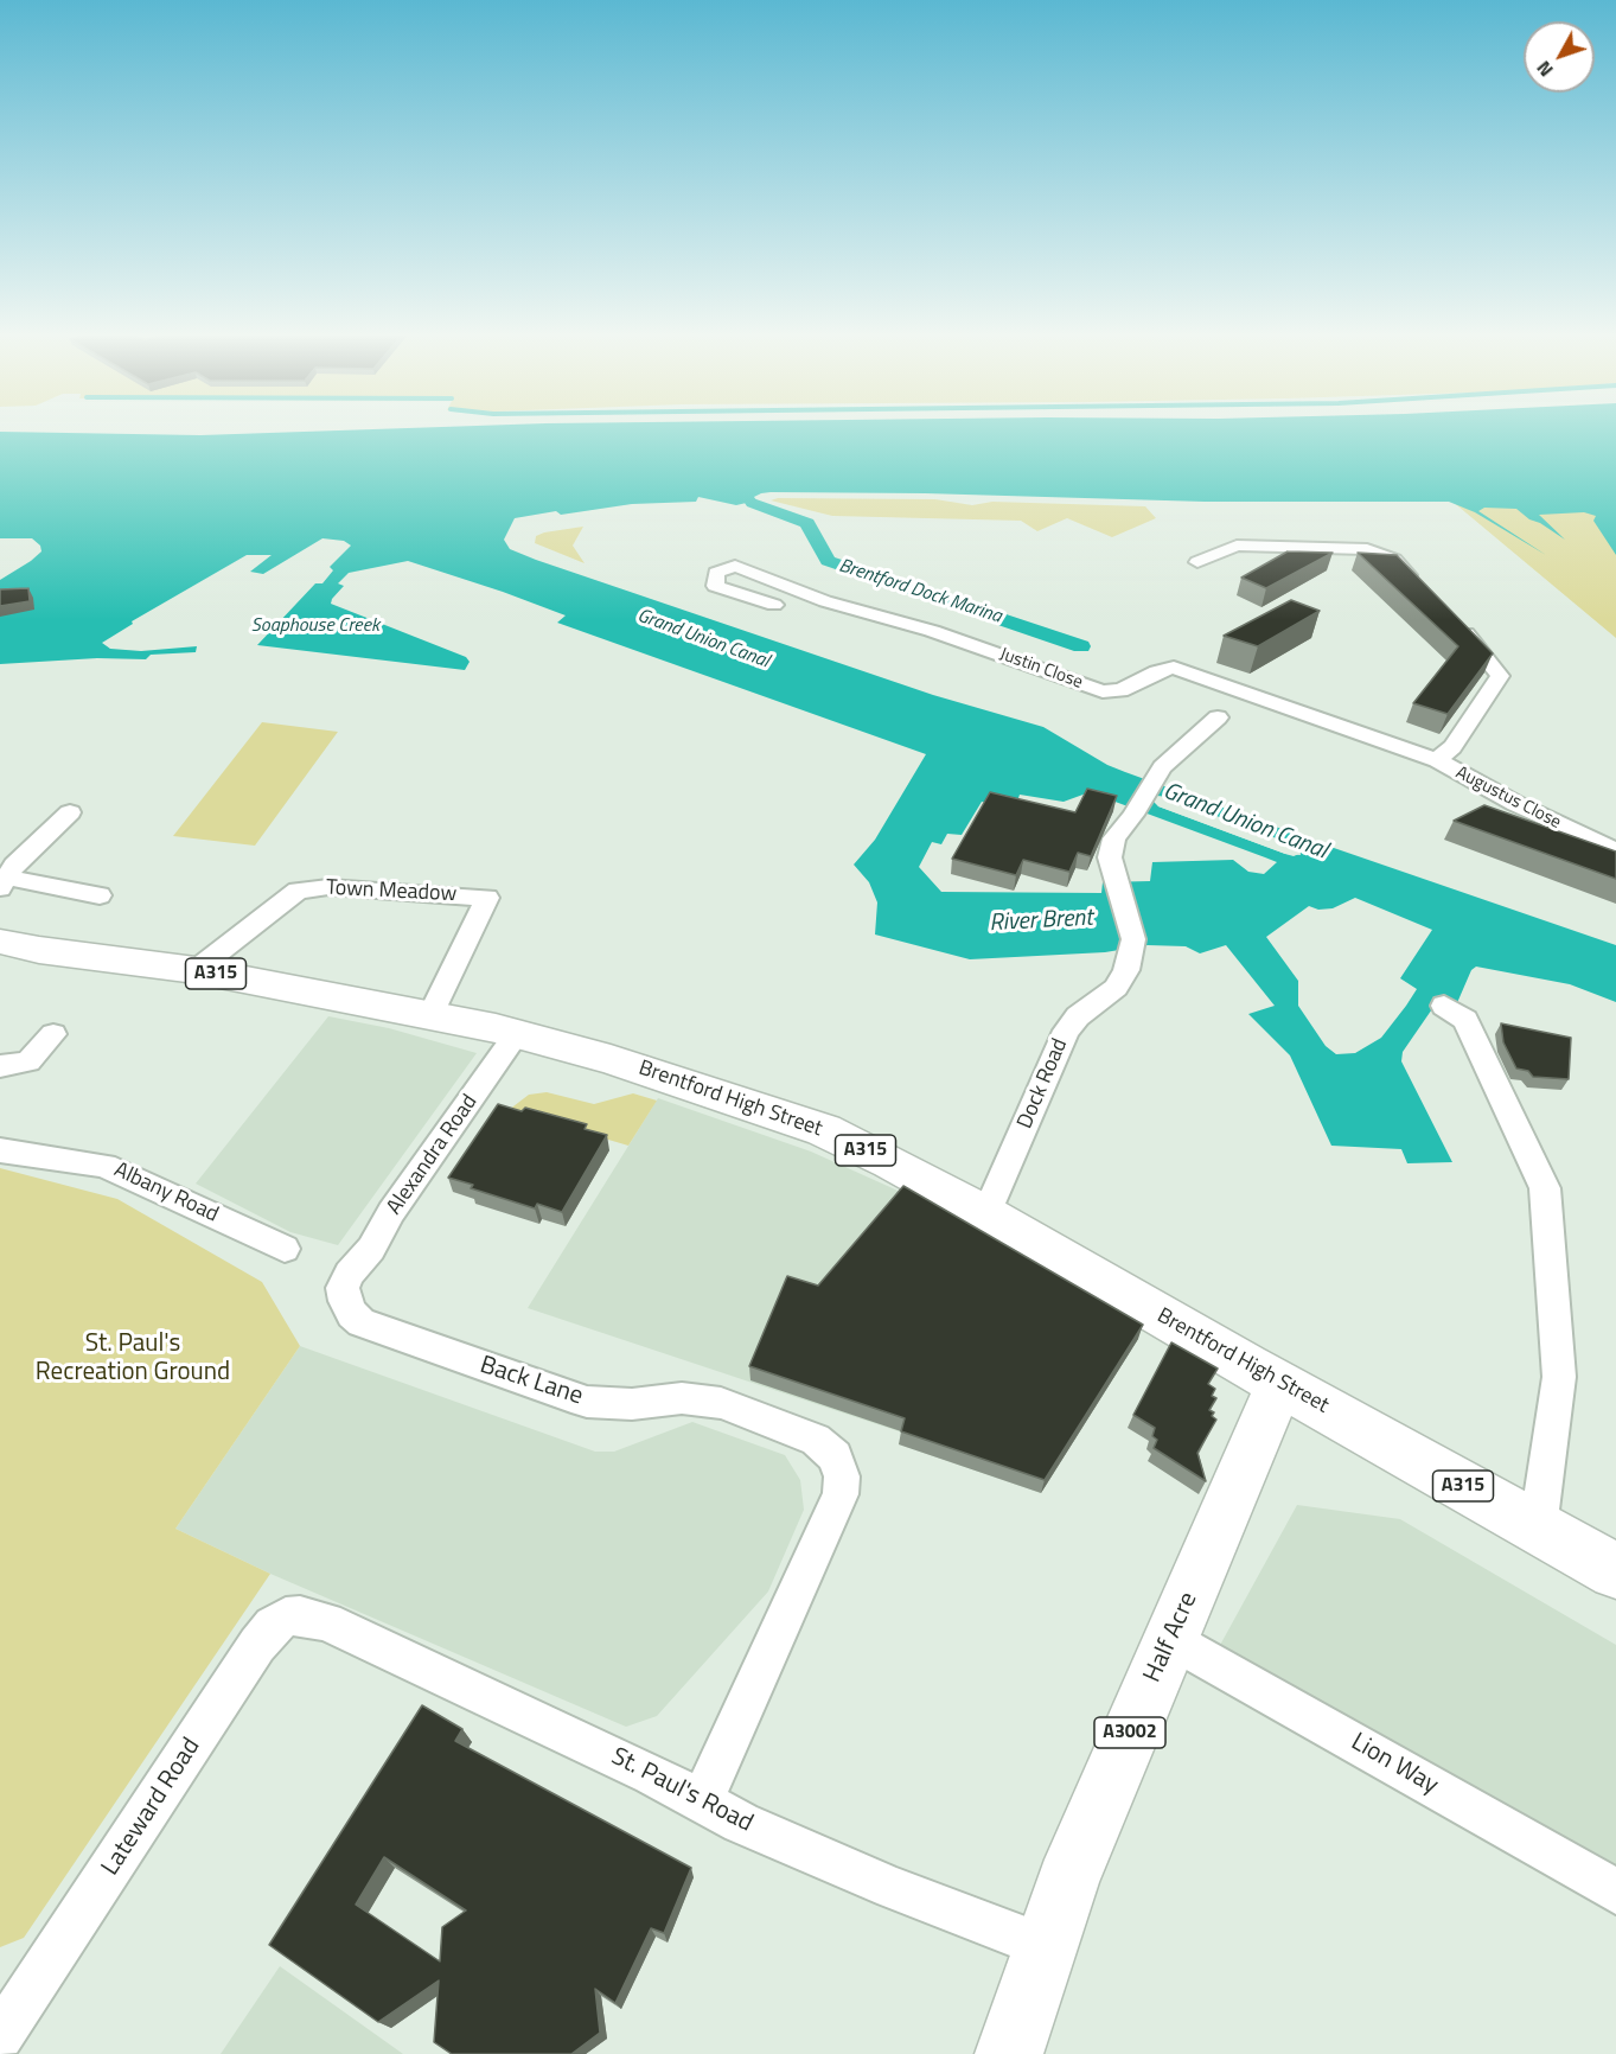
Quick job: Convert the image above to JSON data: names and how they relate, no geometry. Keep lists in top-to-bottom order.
{
  "streets": {
    "main road": [
      "A315",
      "Brentford High Street",
      "Half Acre",
      "A3002"
    ],
    "street": [
      "Justin Close",
      "Augustus Close",
      "Town Meadow",
      "Dock Road",
      "Alexandra Road",
      "Albany Road",
      "Back Lane",
      "Lion Way",
      "St. Paul's Road",
      "Lateward Road"
    ]
  },
  "crossings": [
    ["Justin Close", "Augustus Close"],
    ["Town Meadow", "Brentford High Street"],
    ["Dock Road", "Brentford High Street"],
    ["Brentford High Street", "Alexandra Road"],
    ["Brentford High Street", "Half Acre"],
    ["Alexandra Road", "Back Lane"],
    ["Back Lane", "St. Paul's Road"],
    ["Half Acre", "Lion Way"],
    ["Half Acre", "St. Paul's Road"],
    ["St. Paul's Road", "Lateward Road"]
  ],
  "water": [
    "Brentford Dock Marina",
    "Soaphouse Creek",
    "Grand Union Canal",
    "River Brent"
  ],
  "parks": ["St. Paul's Recreation Ground"],
  "north": "bottom left"
}
